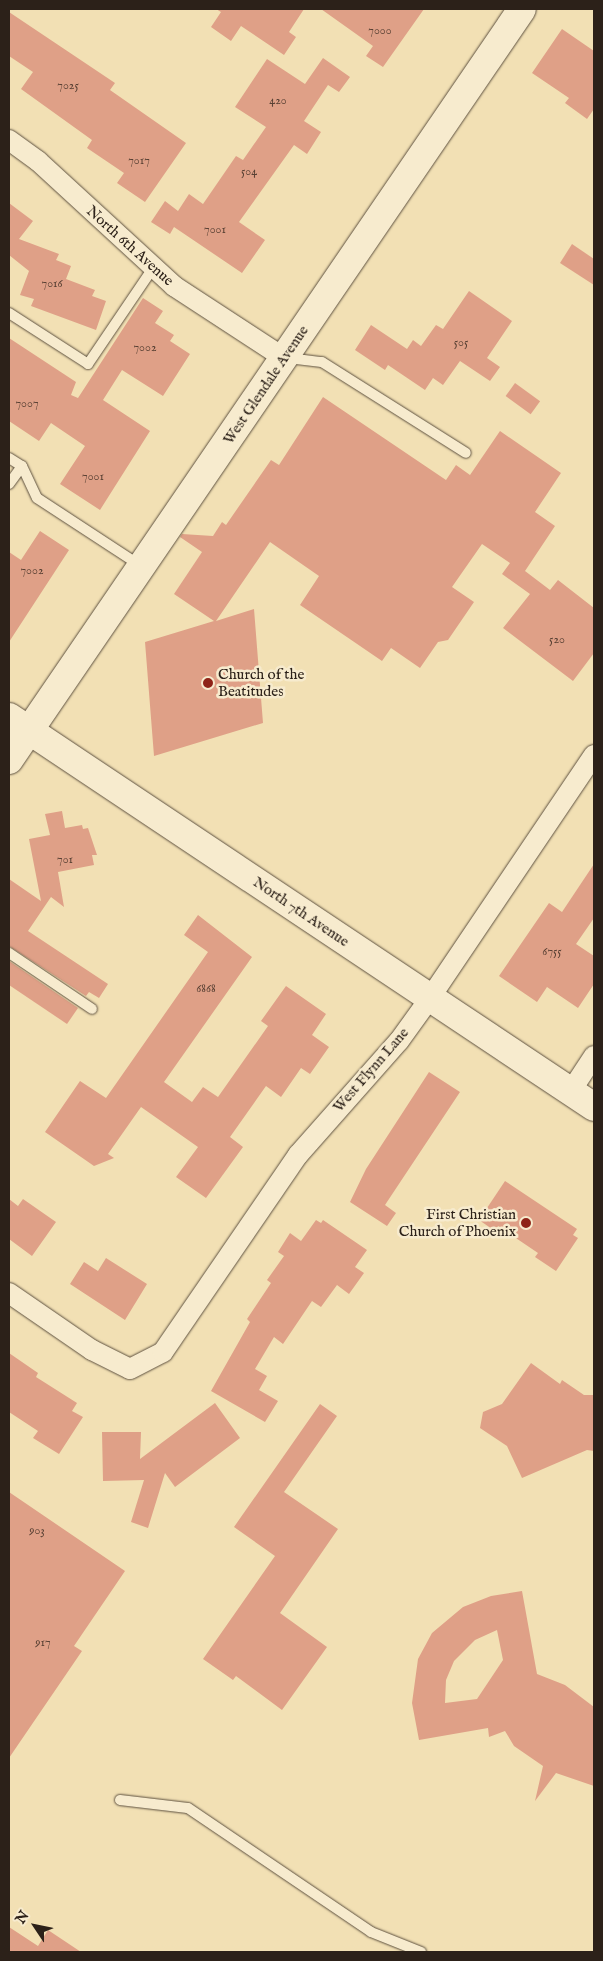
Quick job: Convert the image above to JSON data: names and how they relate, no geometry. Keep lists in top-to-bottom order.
{
  "streets": {
    "main road": ["West Glendale Avenue", "North 7th Avenue"],
    "street": ["North 6th Avenue", "West Flynn Lane"]
  },
  "crossings": [
    ["North 6th Avenue", "West Glendale Avenue"],
    ["West Glendale Avenue", "North 7th Avenue"],
    ["North 7th Avenue", "West Flynn Lane"]
  ],
  "places": ["Church of the Beatitudes", "First Christian Church of Phoenix"],
  "house_numbers": [
    "7000",
    "7025",
    "420",
    "7017",
    "504",
    "7001",
    "7016",
    "505",
    "7002",
    "7007",
    "7001",
    "7002",
    "520",
    "701",
    "6755",
    "6868",
    "903",
    "917"
  ],
  "north": "top left"
}
